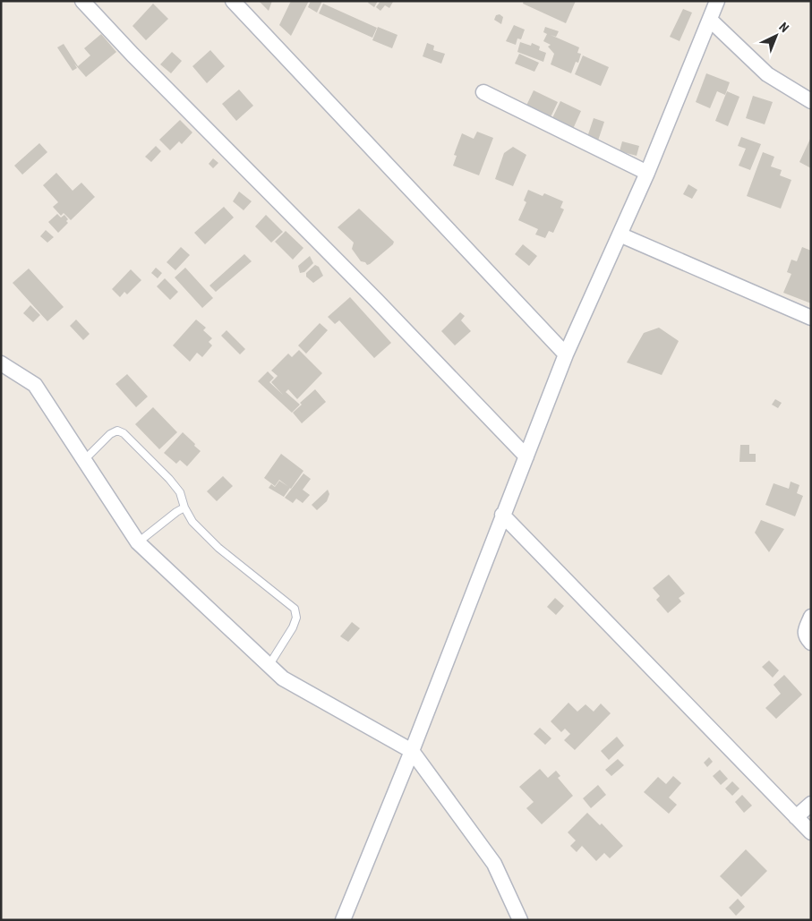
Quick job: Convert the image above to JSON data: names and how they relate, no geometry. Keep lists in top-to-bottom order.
{
  "north": "top right"
}
